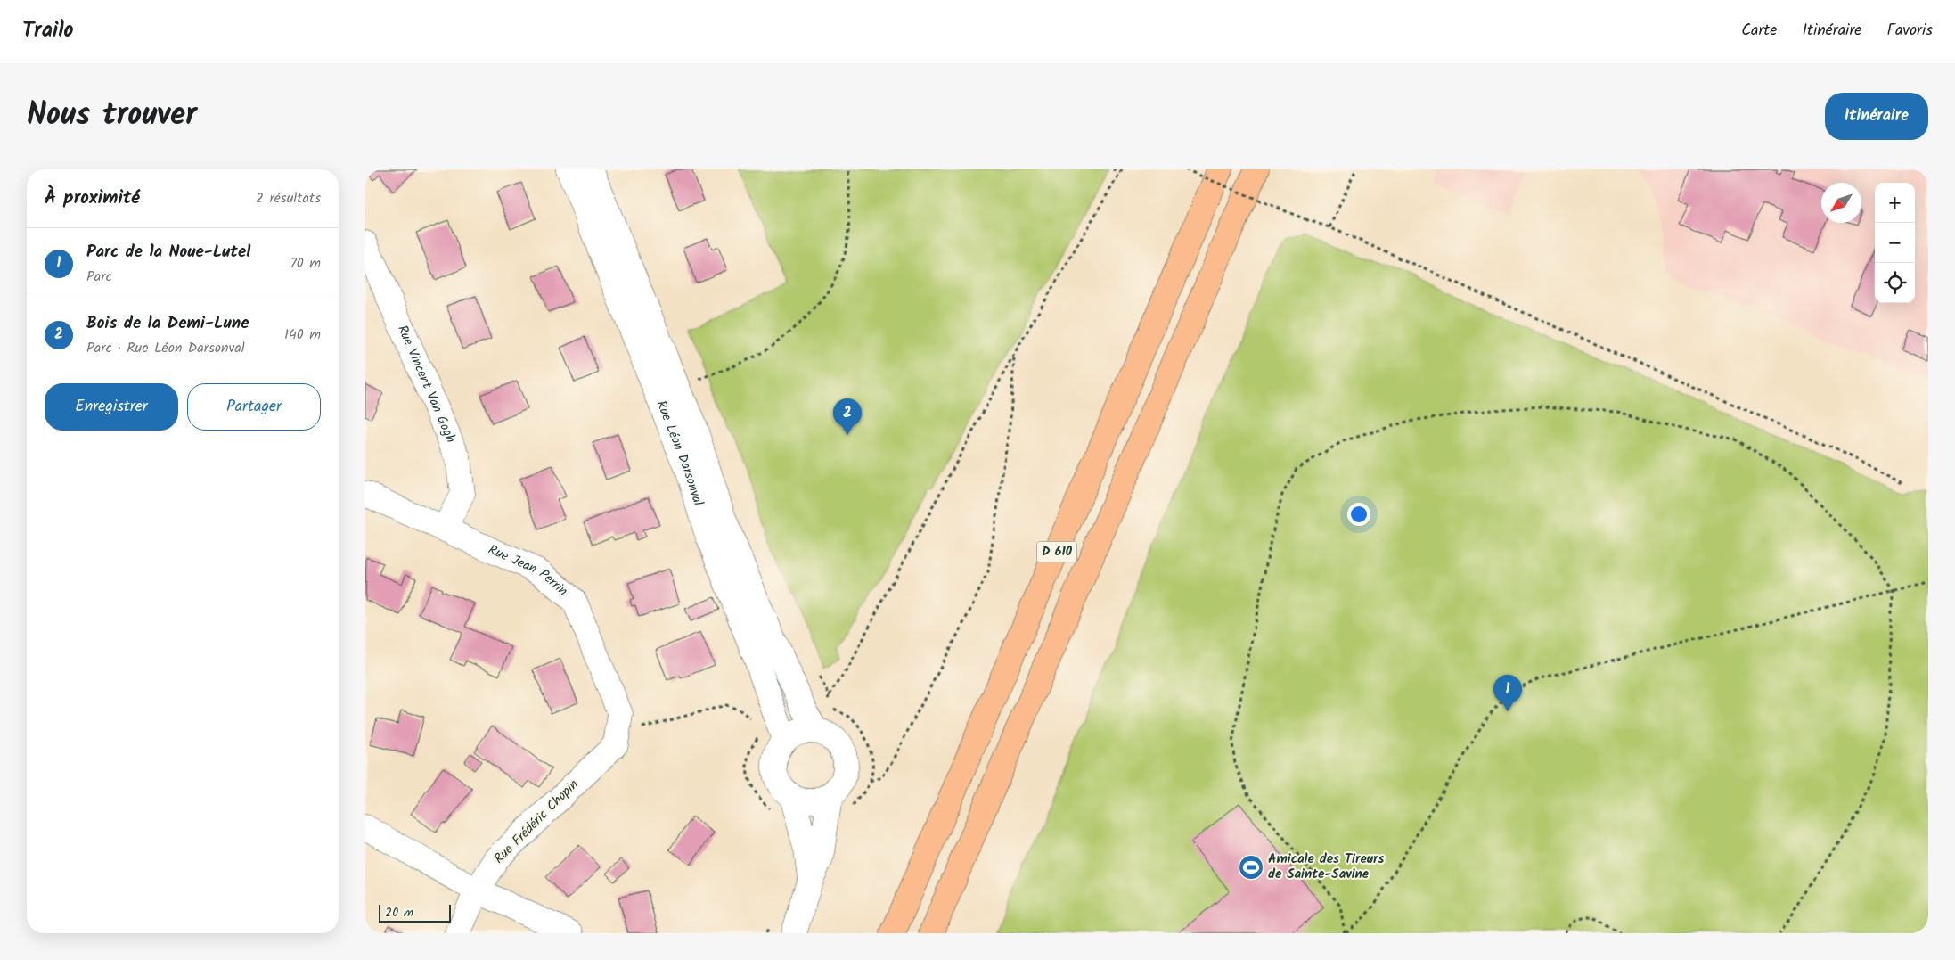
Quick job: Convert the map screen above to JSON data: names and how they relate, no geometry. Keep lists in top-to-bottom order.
{
  "streets": {
    "highway": ["D 610"],
    "street": [
      "Rue Vincent Van Gogh",
      "Rue Léon Darsonval",
      "Rue Jean Perrin",
      "Rue Frédéric Chopin"
    ]
  },
  "crossings": [
    ["Rue Vincent Van Gogh", "Rue Jean Perrin"],
    ["Rue Jean Perrin", "Rue Frédéric Chopin"]
  ],
  "places": {
    "sports": ["Amicale des Tireurs de Sainte-Savine"]
  },
  "scale_bar": "20 m",
  "north": "bottom left",
  "page": {
    "header": "Trailo",
    "nav": ["Carte", "Itinéraire", "Favoris"],
    "title": "Nous trouver",
    "buttons": [
      "Itinéraire",
      ["Enregistrer", "Partager"]
    ],
    "heading": ["À proximité", "2 résultats"],
    "map_buttons": ["+", "−"],
    "list": [
      {
        "mark": "1",
        "name": "Parc de la Noue-Lutel",
        "note": "Parc",
        "value": "70 m"
      },
      {
        "mark": "2",
        "name": "Bois de la Demi-Lune",
        "note": "Parc · Rue Léon Darsonval",
        "value": "140 m"
      }
    ],
    "pins": ["2", "1"],
    "scale": "20 m"
  }
}
